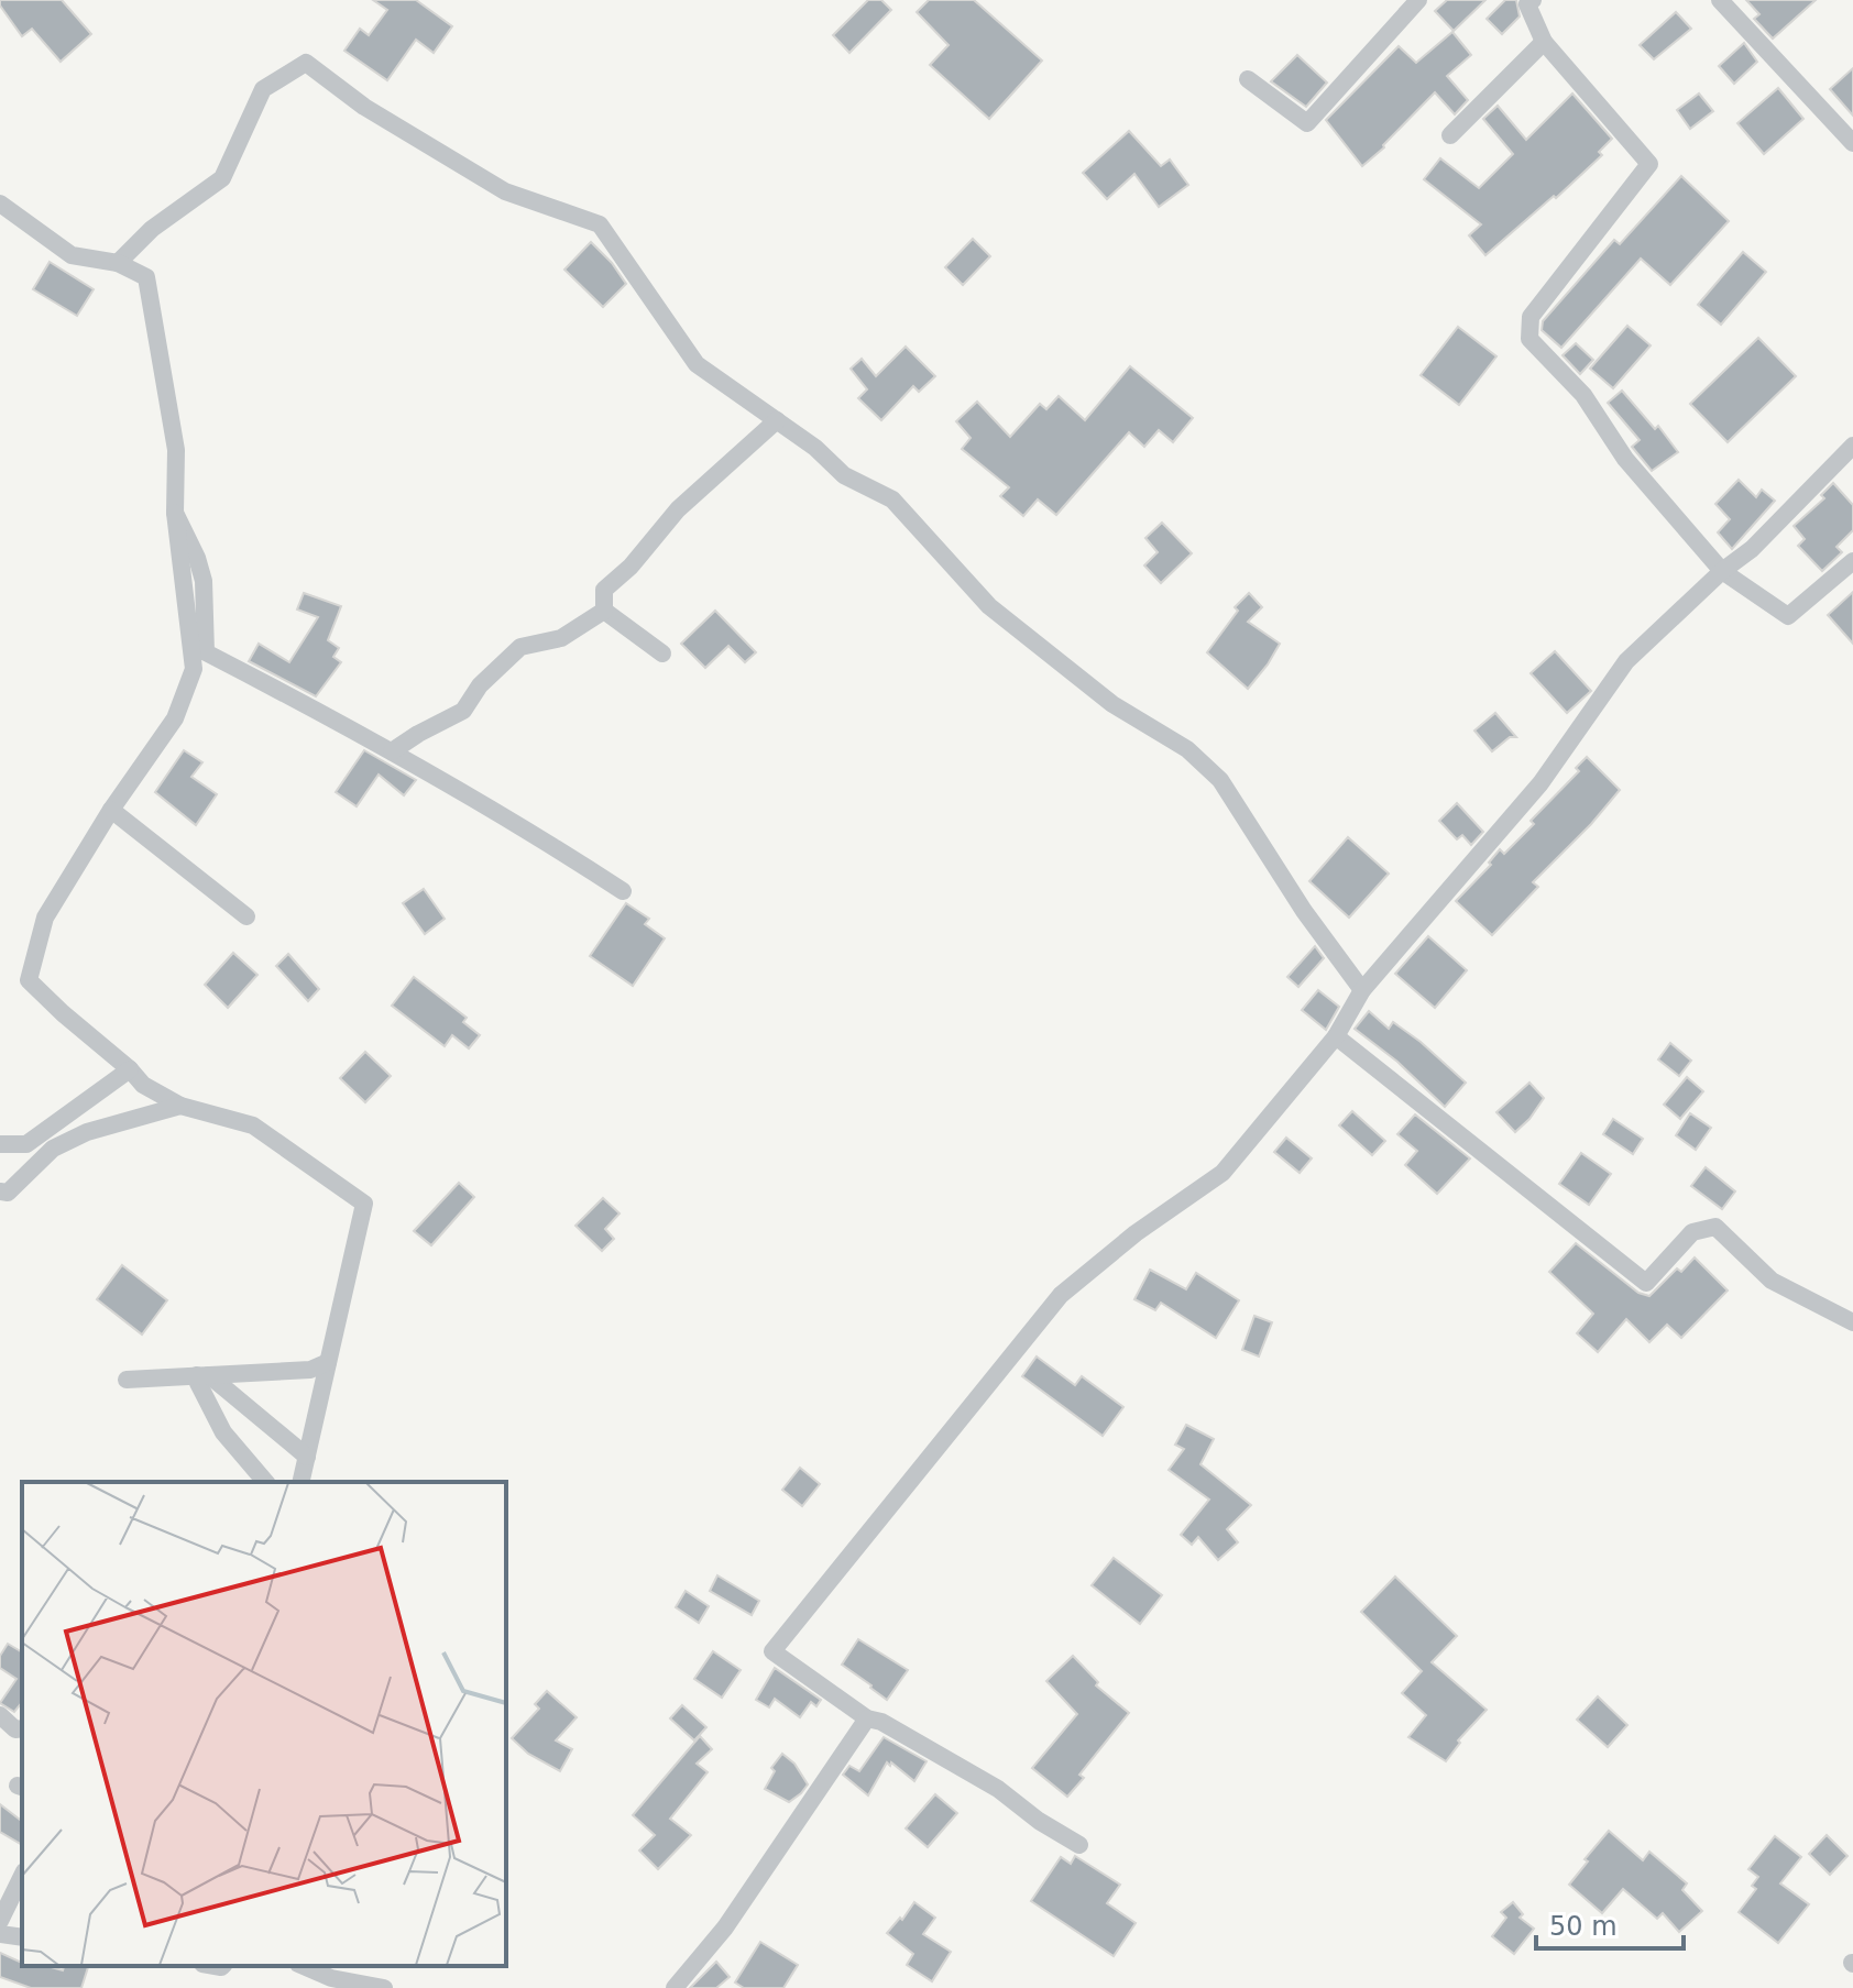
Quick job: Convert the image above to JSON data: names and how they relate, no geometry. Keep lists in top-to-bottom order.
{
  "scale_bar": "50 m"
}
